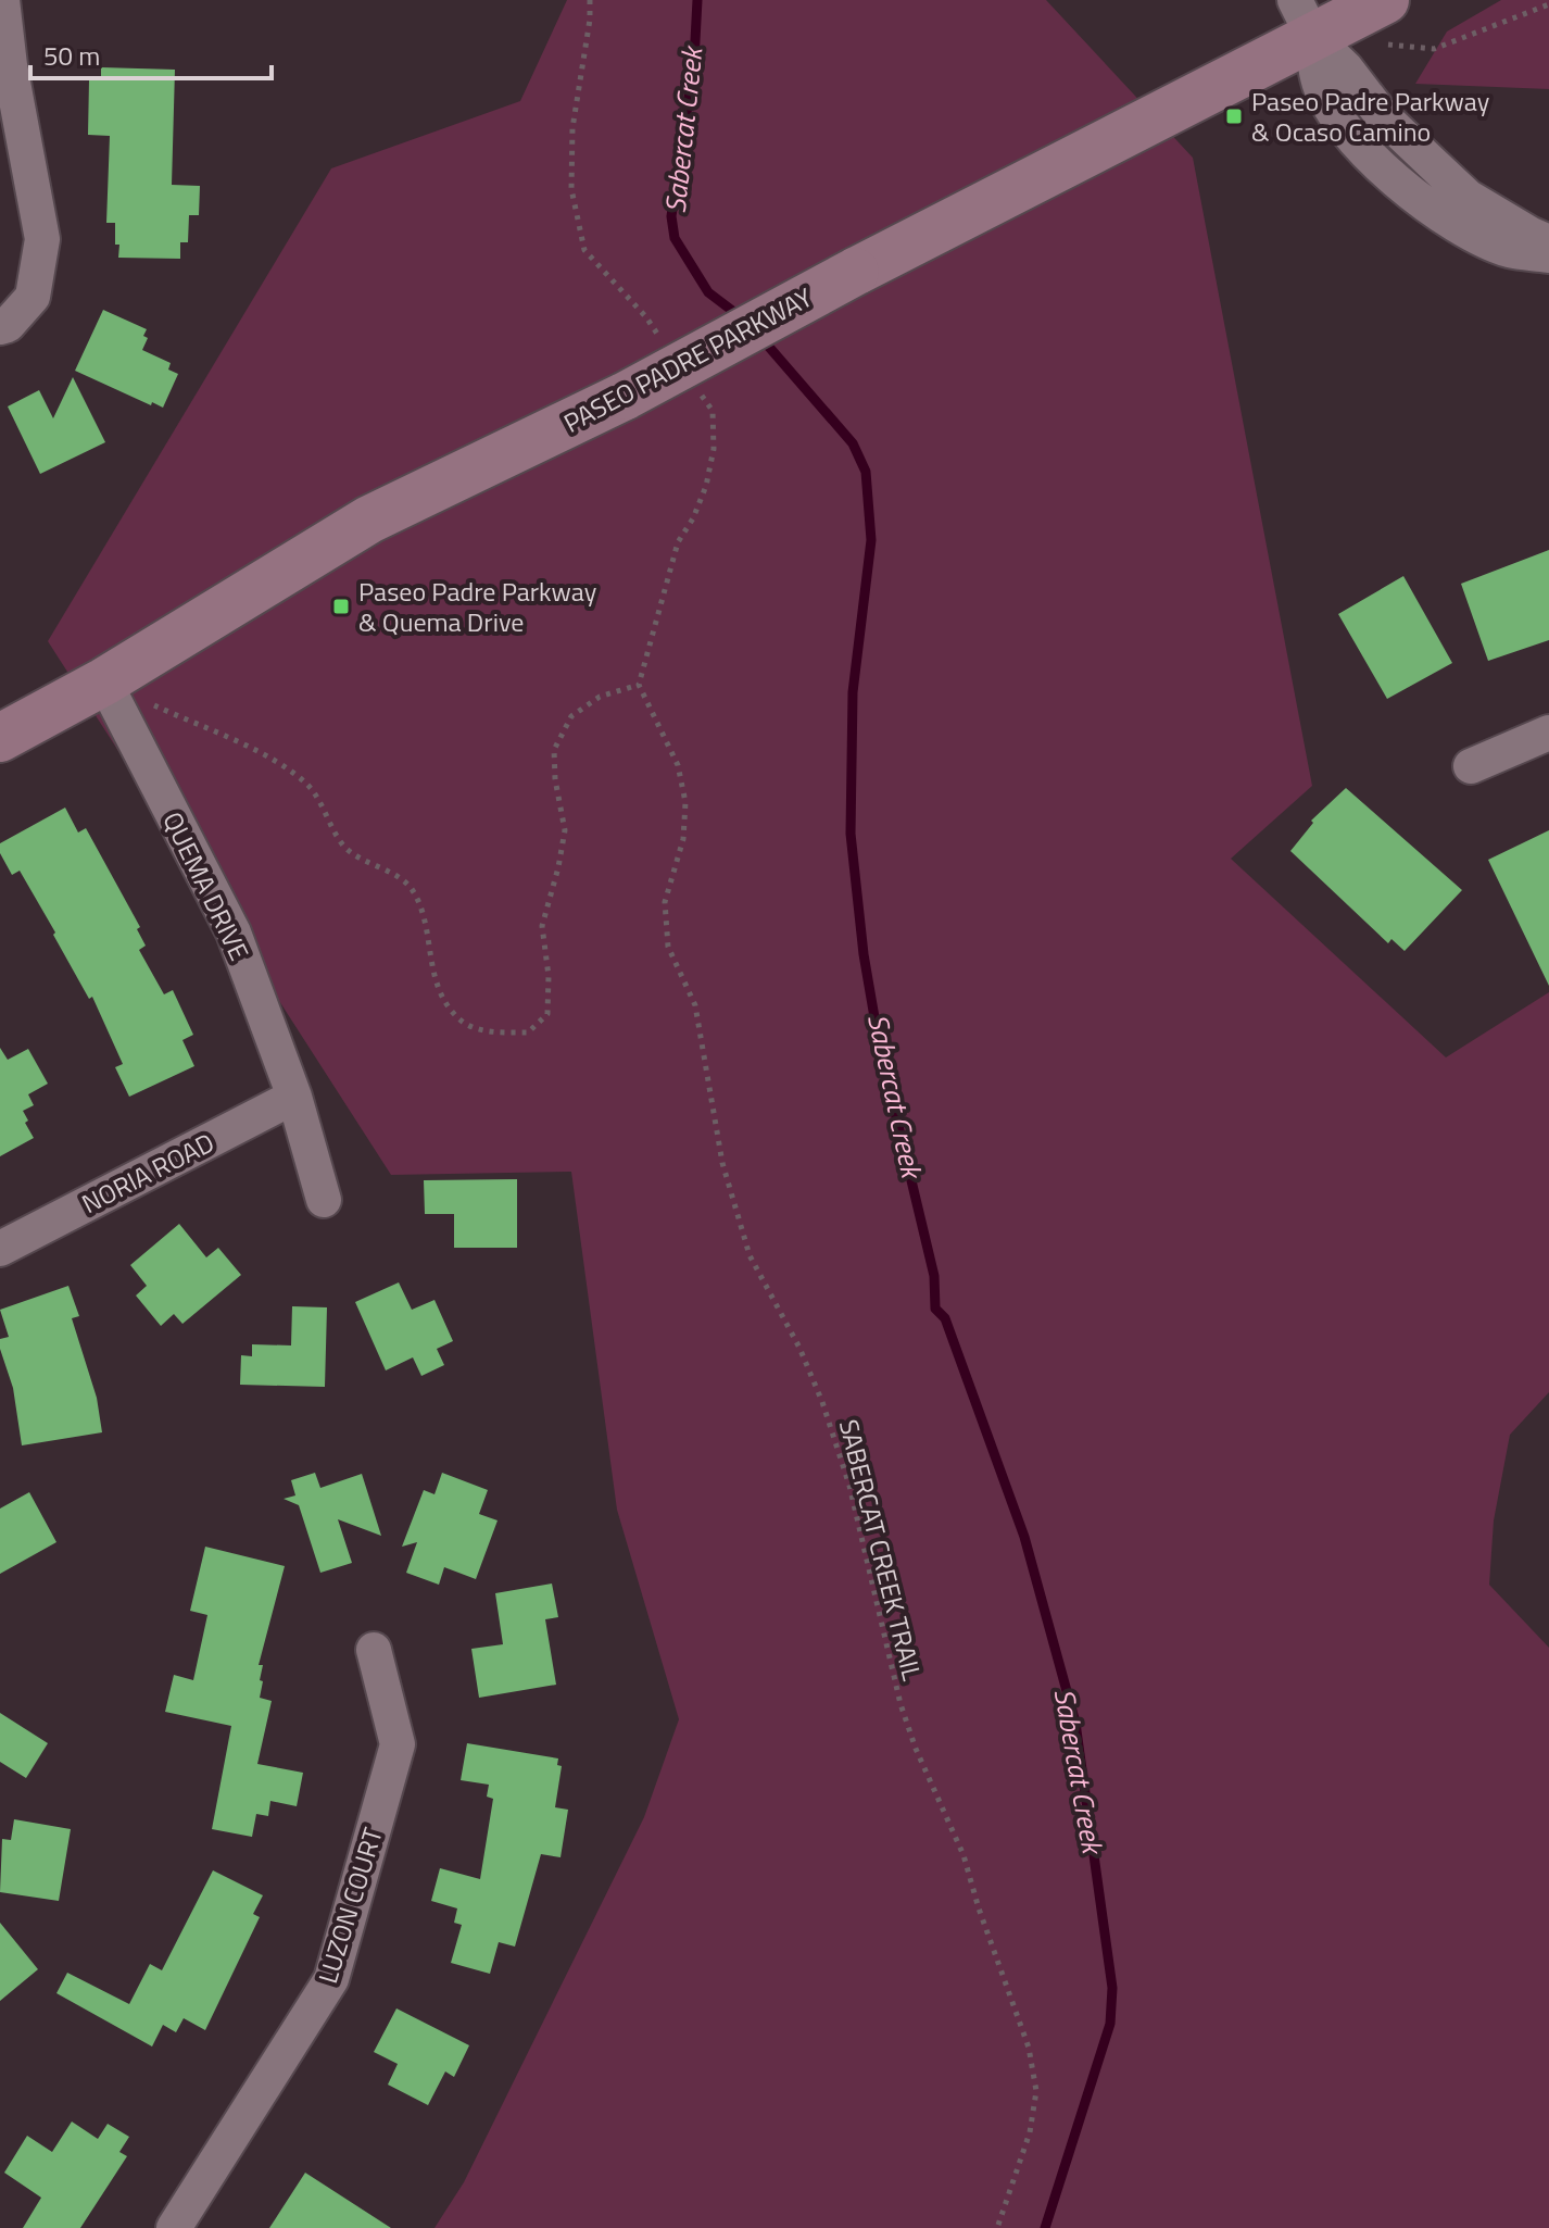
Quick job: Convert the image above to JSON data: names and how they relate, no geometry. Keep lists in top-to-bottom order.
{
  "streets": {
    "main road": ["PASEO PADRE PARKWAY"],
    "street": ["QUEMA DRIVE", "NORIA ROAD", "LUZON COURT"],
    "path": ["SABERCAT CREEK TRAIL"]
  },
  "crossings": [
    ["PASEO PADRE PARKWAY", "QUEMA DRIVE"],
    ["PASEO PADRE PARKWAY", "SABERCAT CREEK TRAIL"],
    ["QUEMA DRIVE", "NORIA ROAD"],
    ["QUEMA DRIVE", "SABERCAT CREEK TRAIL"]
  ],
  "water": ["Sabercat Creek"],
  "places": {
    "transit": ["Paseo Padre Parkway & Ocaso Camino", "Paseo Padre Parkway & Quema Drive"]
  },
  "scale_bar": "50 m"
}
